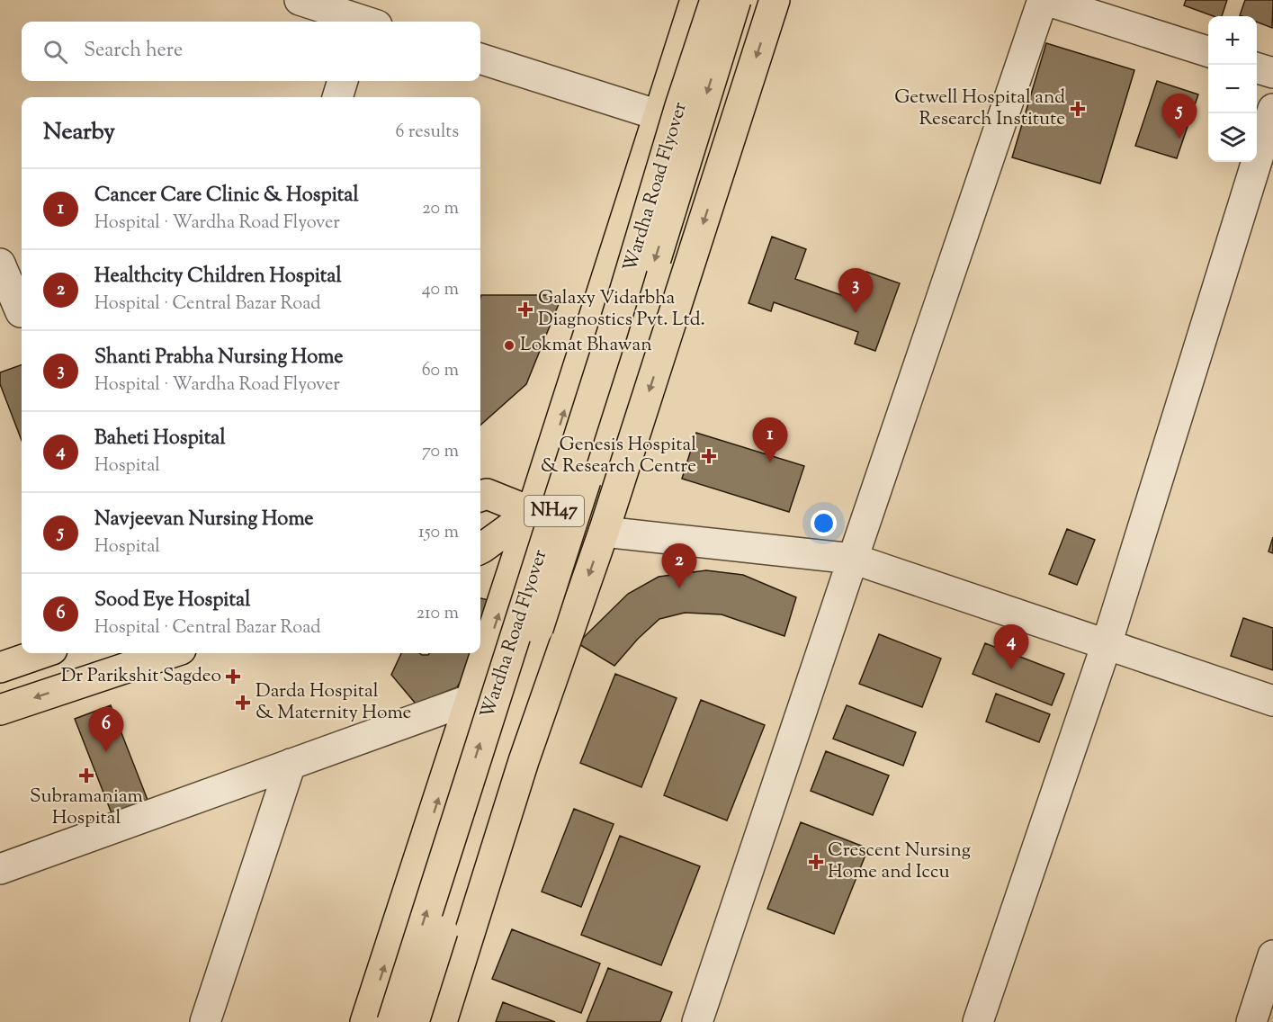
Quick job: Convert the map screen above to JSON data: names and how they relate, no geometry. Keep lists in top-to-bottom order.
{
  "streets": {
    "main road": ["Wardha Road Flyover", "NH47"]
  },
  "places": {
    "health": [
      "Getwell Hospital and Research Institute",
      "Galaxy Vidarbha Diagnostics Pvt. Ltd.",
      "Genesis Hospital & Research Centre",
      "Dr Parikshit Sagdeo",
      "Darda Hospital & Maternity Home",
      "Subramaniam Hospital",
      "Crescent Nursing Home and Iccu"
    ],
    "other": ["Lokmat Bhawan"]
  },
  "page": {
    "map_buttons": ["+", "−"],
    "search": "Search here",
    "pins": [
      "5",
      "3",
      "1",
      "2",
      "4",
      "6"
    ],
    "heading": ["Nearby", "6 results"],
    "list": [
      {
        "mark": "1",
        "name": "Cancer Care Clinic & Hospital",
        "note": "Hospital · Wardha Road Flyover",
        "value": "20 m"
      },
      {
        "mark": "2",
        "name": "Healthcity Children Hospital",
        "note": "Hospital · Central Bazar Road",
        "value": "40 m"
      },
      {
        "mark": "3",
        "name": "Shanti Prabha Nursing Home",
        "note": "Hospital · Wardha Road Flyover",
        "value": "60 m"
      },
      {
        "mark": "4",
        "name": "Baheti Hospital",
        "note": "Hospital",
        "value": "70 m"
      },
      {
        "mark": "5",
        "name": "Navjeevan Nursing Home",
        "note": "Hospital",
        "value": "150 m"
      },
      {
        "mark": "6",
        "name": "Sood Eye Hospital",
        "note": "Hospital · Central Bazar Road",
        "value": "210 m"
      }
    ]
  }
}
